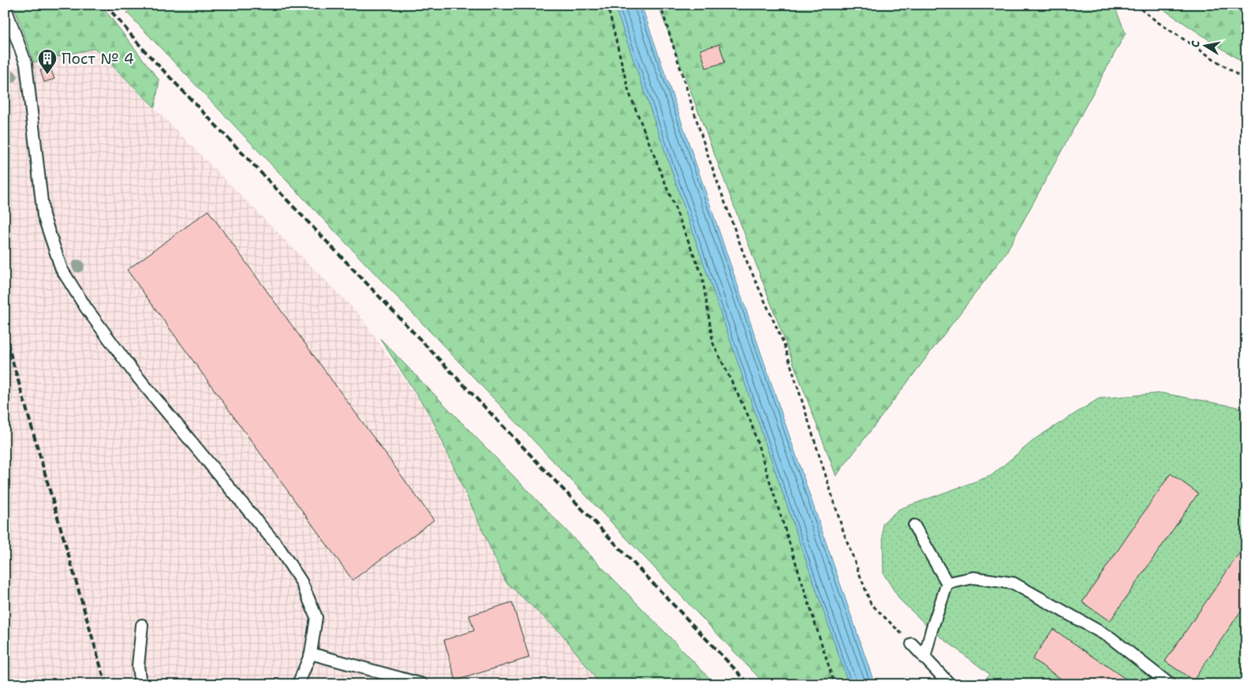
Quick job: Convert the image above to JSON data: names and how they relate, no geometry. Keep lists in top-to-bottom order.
{
  "places": {
    "building": ["Пост № 4"]
  },
  "north": "left"
}
